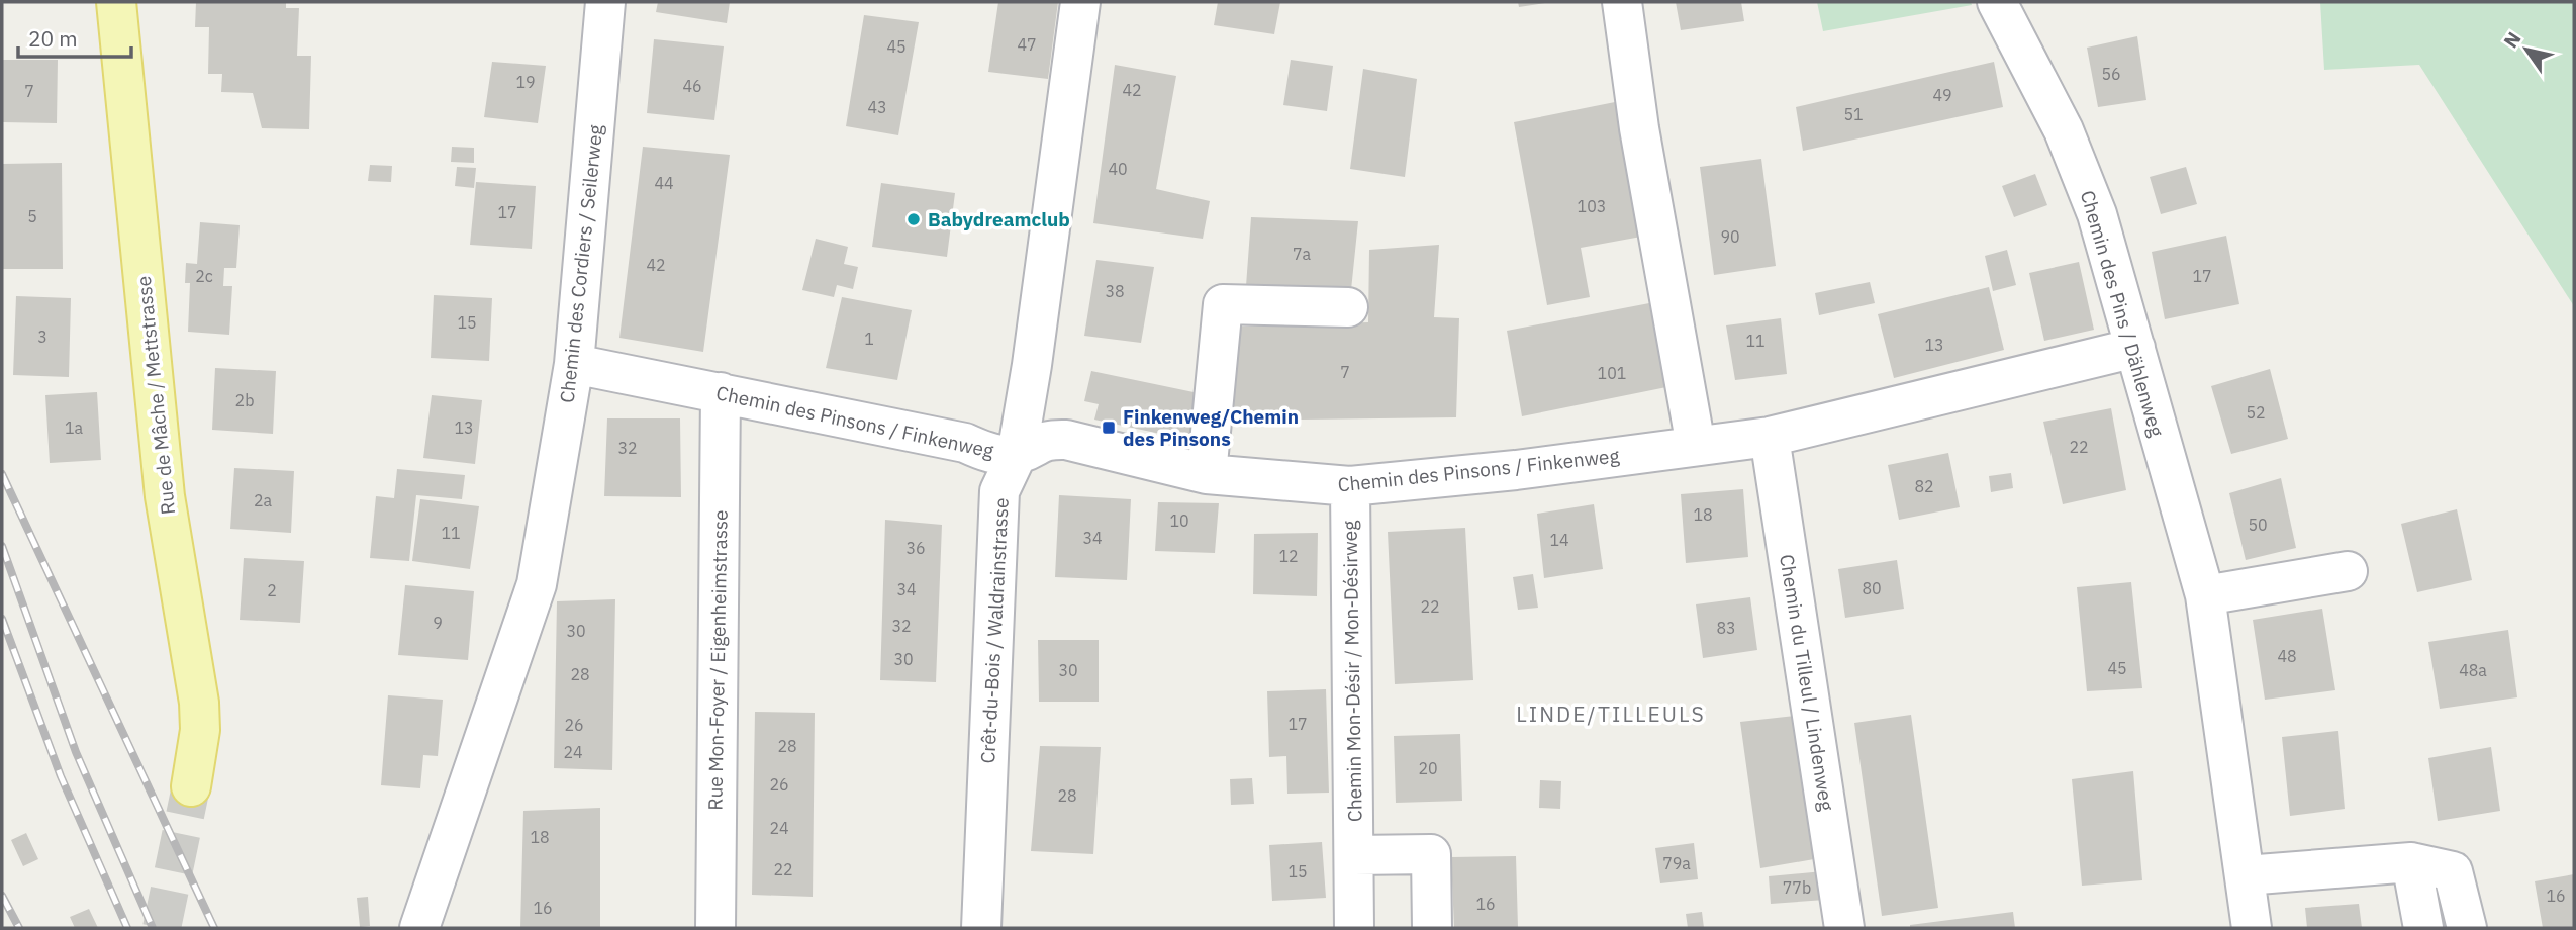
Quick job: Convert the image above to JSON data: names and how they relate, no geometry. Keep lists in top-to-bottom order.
{
  "streets": {
    "main road": ["Rue de Mâche / Mettstrasse"],
    "street": [
      "Chemin des Cordiers / Seilerweg",
      "Chemin des Pins / Dählenweg",
      "Chemin des Pinsons / Finkenweg",
      "Crêt-du-Bois / Waldrainstrasse",
      "Rue Mon-Foyer / Eigenheimstrasse",
      "Chemin Mon-Désir / Mon-Désirweg",
      "Chemin du Tilleul / Lindenweg"
    ]
  },
  "crossings": [
    ["Chemin des Cordiers / Seilerweg", "Chemin des Pinsons / Finkenweg"],
    ["Chemin des Pins / Dählenweg", "Chemin des Pinsons / Finkenweg"],
    ["Chemin des Pinsons / Finkenweg", "Crêt-du-Bois / Waldrainstrasse"],
    ["Chemin des Pinsons / Finkenweg", "Rue Mon-Foyer / Eigenheimstrasse"],
    ["Chemin des Pinsons / Finkenweg", "Chemin Mon-Désir / Mon-Désirweg"],
    ["Chemin des Pinsons / Finkenweg", "Chemin du Tilleul / Lindenweg"]
  ],
  "districts": ["LINDE/TILLEULS"],
  "places": {
    "other": ["Babydreamclub"],
    "transit": ["Finkenweg/Chemin des Pinsons"]
  },
  "house_numbers": [
    "47",
    "45",
    "56",
    "19",
    "46",
    "42",
    "7",
    "49",
    "43",
    "51",
    "40",
    "44",
    "103",
    "17",
    "5",
    "90",
    "7a",
    "42",
    "2c",
    "17",
    "38",
    "15",
    "3",
    "1",
    "11",
    "13",
    "7",
    "101",
    "2b",
    "52",
    "1a",
    "13",
    "22",
    "32",
    "82",
    "2a",
    "18",
    "10",
    "50",
    "11",
    "34",
    "14",
    "36",
    "12",
    "80",
    "34",
    "2",
    "22",
    "9",
    "32",
    "83",
    "30",
    "48",
    "30",
    "45",
    "30",
    "48a",
    "28",
    "17",
    "26",
    "28",
    "24",
    "20",
    "26",
    "28",
    "24",
    "18",
    "79a",
    "22",
    "15",
    "77b",
    "16",
    "16",
    "16"
  ],
  "scale_bar": "20 m",
  "north": "top left"
}
